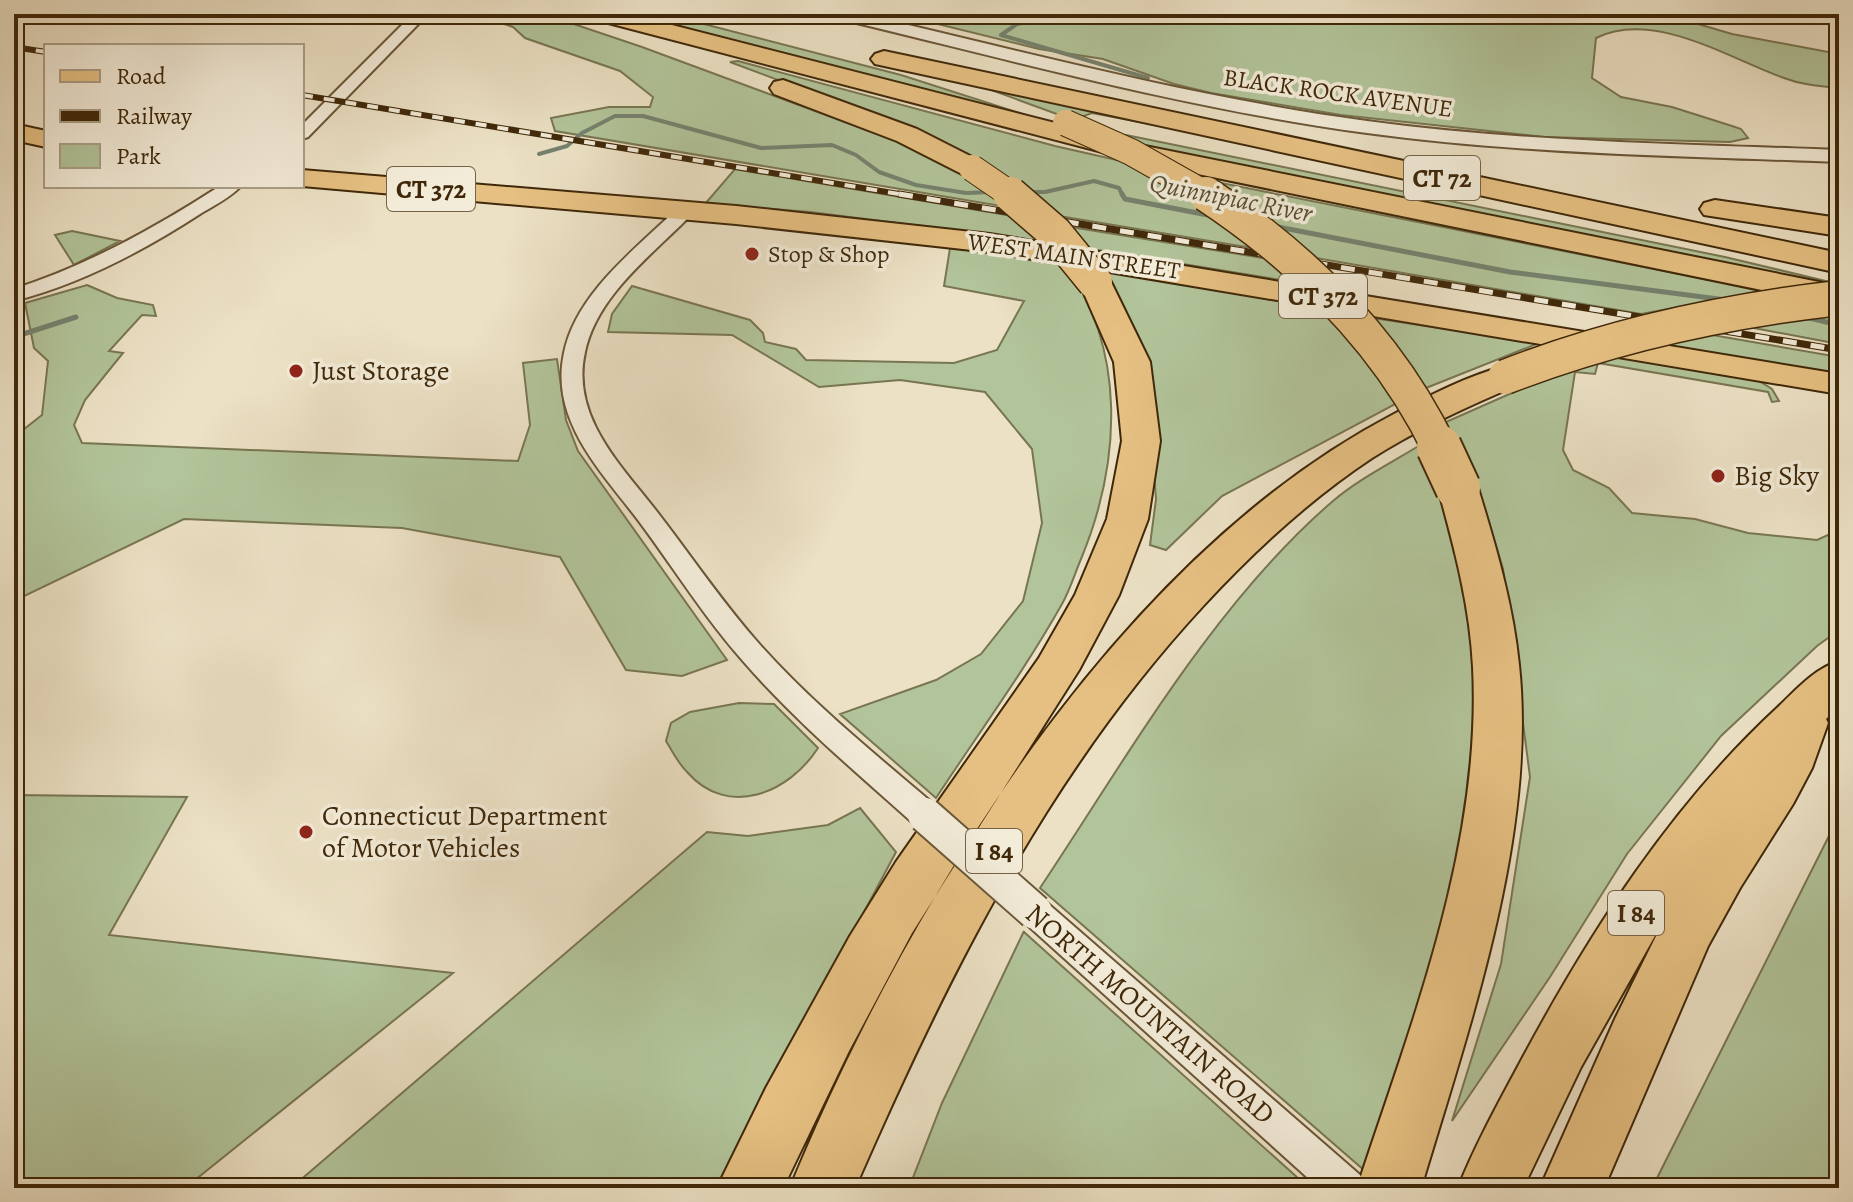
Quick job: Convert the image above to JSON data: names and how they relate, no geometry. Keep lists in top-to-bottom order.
{
  "streets": {
    "highway": ["CT 72", "I 84"],
    "main road": ["CT 372", "WEST MAIN STREET"],
    "street": ["BLACK ROCK AVENUE", "NORTH MOUNTAIN ROAD"]
  },
  "crossings": [
    ["CT 72", "I 84"],
    ["WEST MAIN STREET", "NORTH MOUNTAIN ROAD"]
  ],
  "water": ["Quinnipiac River"],
  "places": [
    "Stop & Shop",
    "Just Storage",
    "Big Sky",
    "Connecticut Department of Motor Vehicles"
  ],
  "legend": ["Road", "Railway", "Park"]
}
